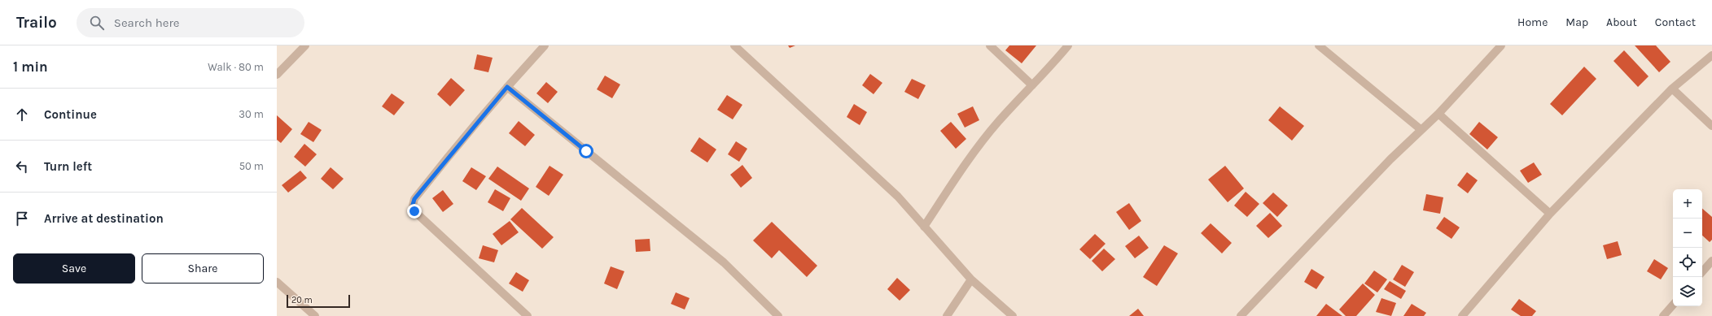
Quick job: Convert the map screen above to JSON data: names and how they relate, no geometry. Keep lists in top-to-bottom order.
{
  "scale_bar": "20 m",
  "page": {
    "header": "Trailo",
    "search": "Search here",
    "nav": [
      "Home",
      "Map",
      "About",
      "Contact"
    ],
    "heading": ["1 min", "Walk · 80 m"],
    "list": [
      ["Continue", "30 m"],
      ["Turn left", "50 m"],
      "Arrive at destination"
    ],
    "map_buttons": ["+", "−"],
    "buttons": ["Save", "Share"],
    "scale": "20 m"
  }
}
